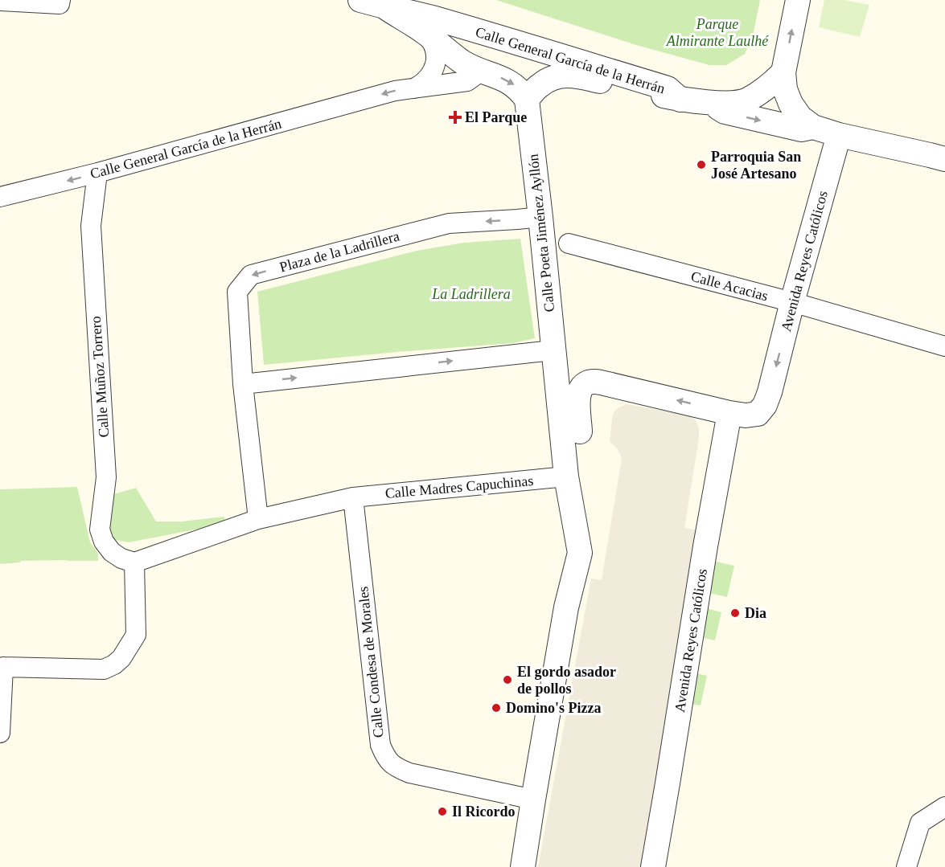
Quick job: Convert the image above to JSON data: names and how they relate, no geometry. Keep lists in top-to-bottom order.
{
  "streets": {
    "street": [
      "Calle General García de la Herrán",
      "Calle Poeta Jiménez Ayllón",
      "Plaza de la Ladrillera",
      "Avenida Reyes Católicos",
      "Calle Acacias",
      "Calle Muñoz Torrero",
      "Calle Madres Capuchinas",
      "Calle Condesa de Morales"
    ]
  },
  "crossings": [
    ["Calle General García de la Herrán", "Calle Poeta Jiménez Ayllón"],
    ["Calle General García de la Herrán", "Calle Muñoz Torrero"],
    ["Calle Poeta Jiménez Ayllón", "Plaza de la Ladrillera"],
    ["Calle Poeta Jiménez Ayllón", "Avenida Reyes Católicos"],
    ["Calle Poeta Jiménez Ayllón", "Calle Madres Capuchinas"],
    ["Calle Poeta Jiménez Ayllón", "Calle Condesa de Morales"],
    ["Plaza de la Ladrillera", "Calle Madres Capuchinas"],
    ["Avenida Reyes Católicos", "Calle Acacias"],
    ["Calle Muñoz Torrero", "Calle Madres Capuchinas"],
    ["Calle Madres Capuchinas", "Calle Condesa de Morales"]
  ],
  "one_way": ["Calle General García de la Herrán"],
  "parks": ["Parque Almirante Laulhé", "La Ladrillera"],
  "places": {
    "health": ["El Parque"],
    "other": [
      "Parroquia San José Artesano",
      "Dia",
      "El gordo asador de pollos",
      "Domino's Pizza",
      "Il Ricordo"
    ]
  }
}
